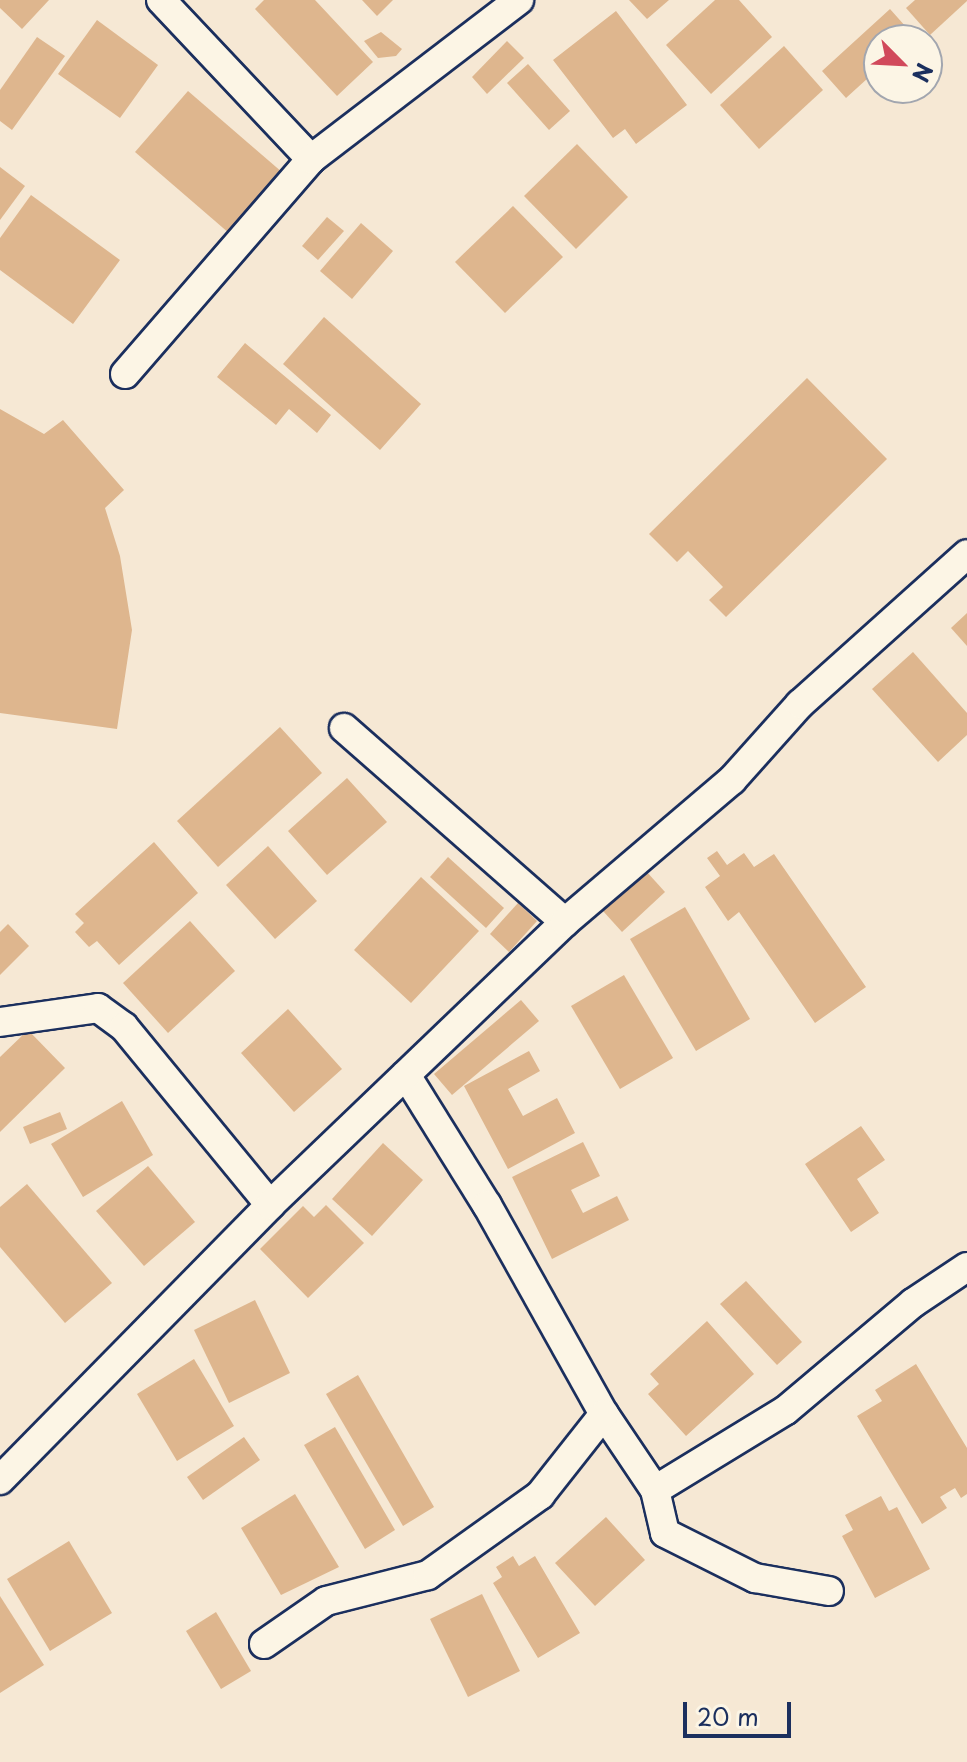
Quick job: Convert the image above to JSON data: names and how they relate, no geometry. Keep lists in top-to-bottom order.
{
  "scale_bar": "20 m",
  "north": "bottom right"
}
